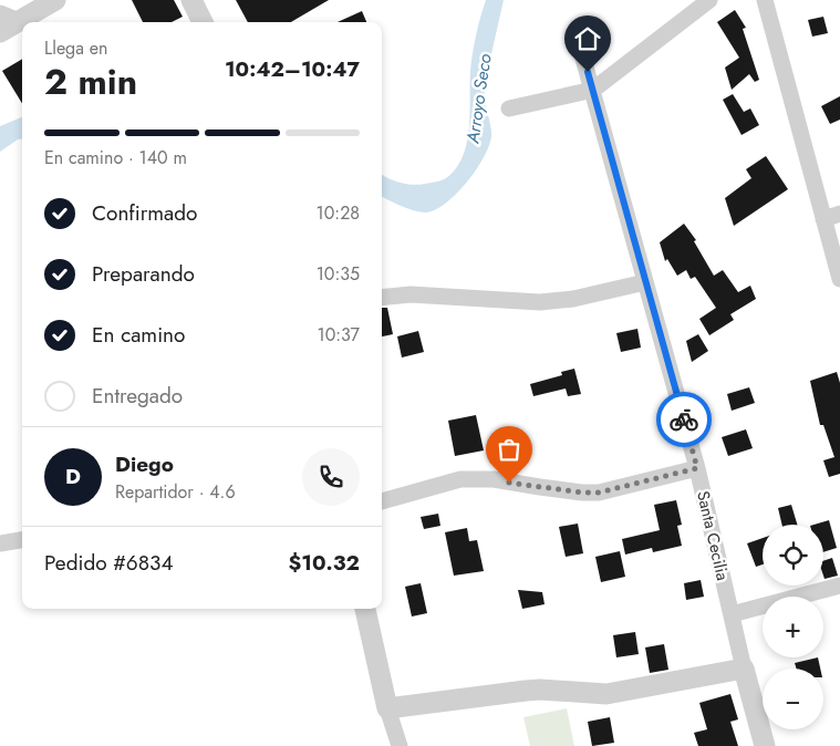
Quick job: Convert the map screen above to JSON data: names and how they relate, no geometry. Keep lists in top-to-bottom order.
{
  "streets": {
    "street": ["Santa Cecilia"]
  },
  "water": ["Arroyo Seco"],
  "page": {
    "heading": ["2 min", "Llega en", "10:42–10:47"],
    "panel": [
      "Diego",
      "Repartidor · 4.6",
      "Pedido #6834",
      "$10.32"
    ],
    "bar": "En camino · 140 m",
    "list": [
      ["Confirmado", "10:28"],
      ["Preparando", "10:35"],
      ["En camino", "10:37"],
      "Entregado"
    ],
    "round": "D",
    "map_buttons": ["+", "−"]
  }
}
